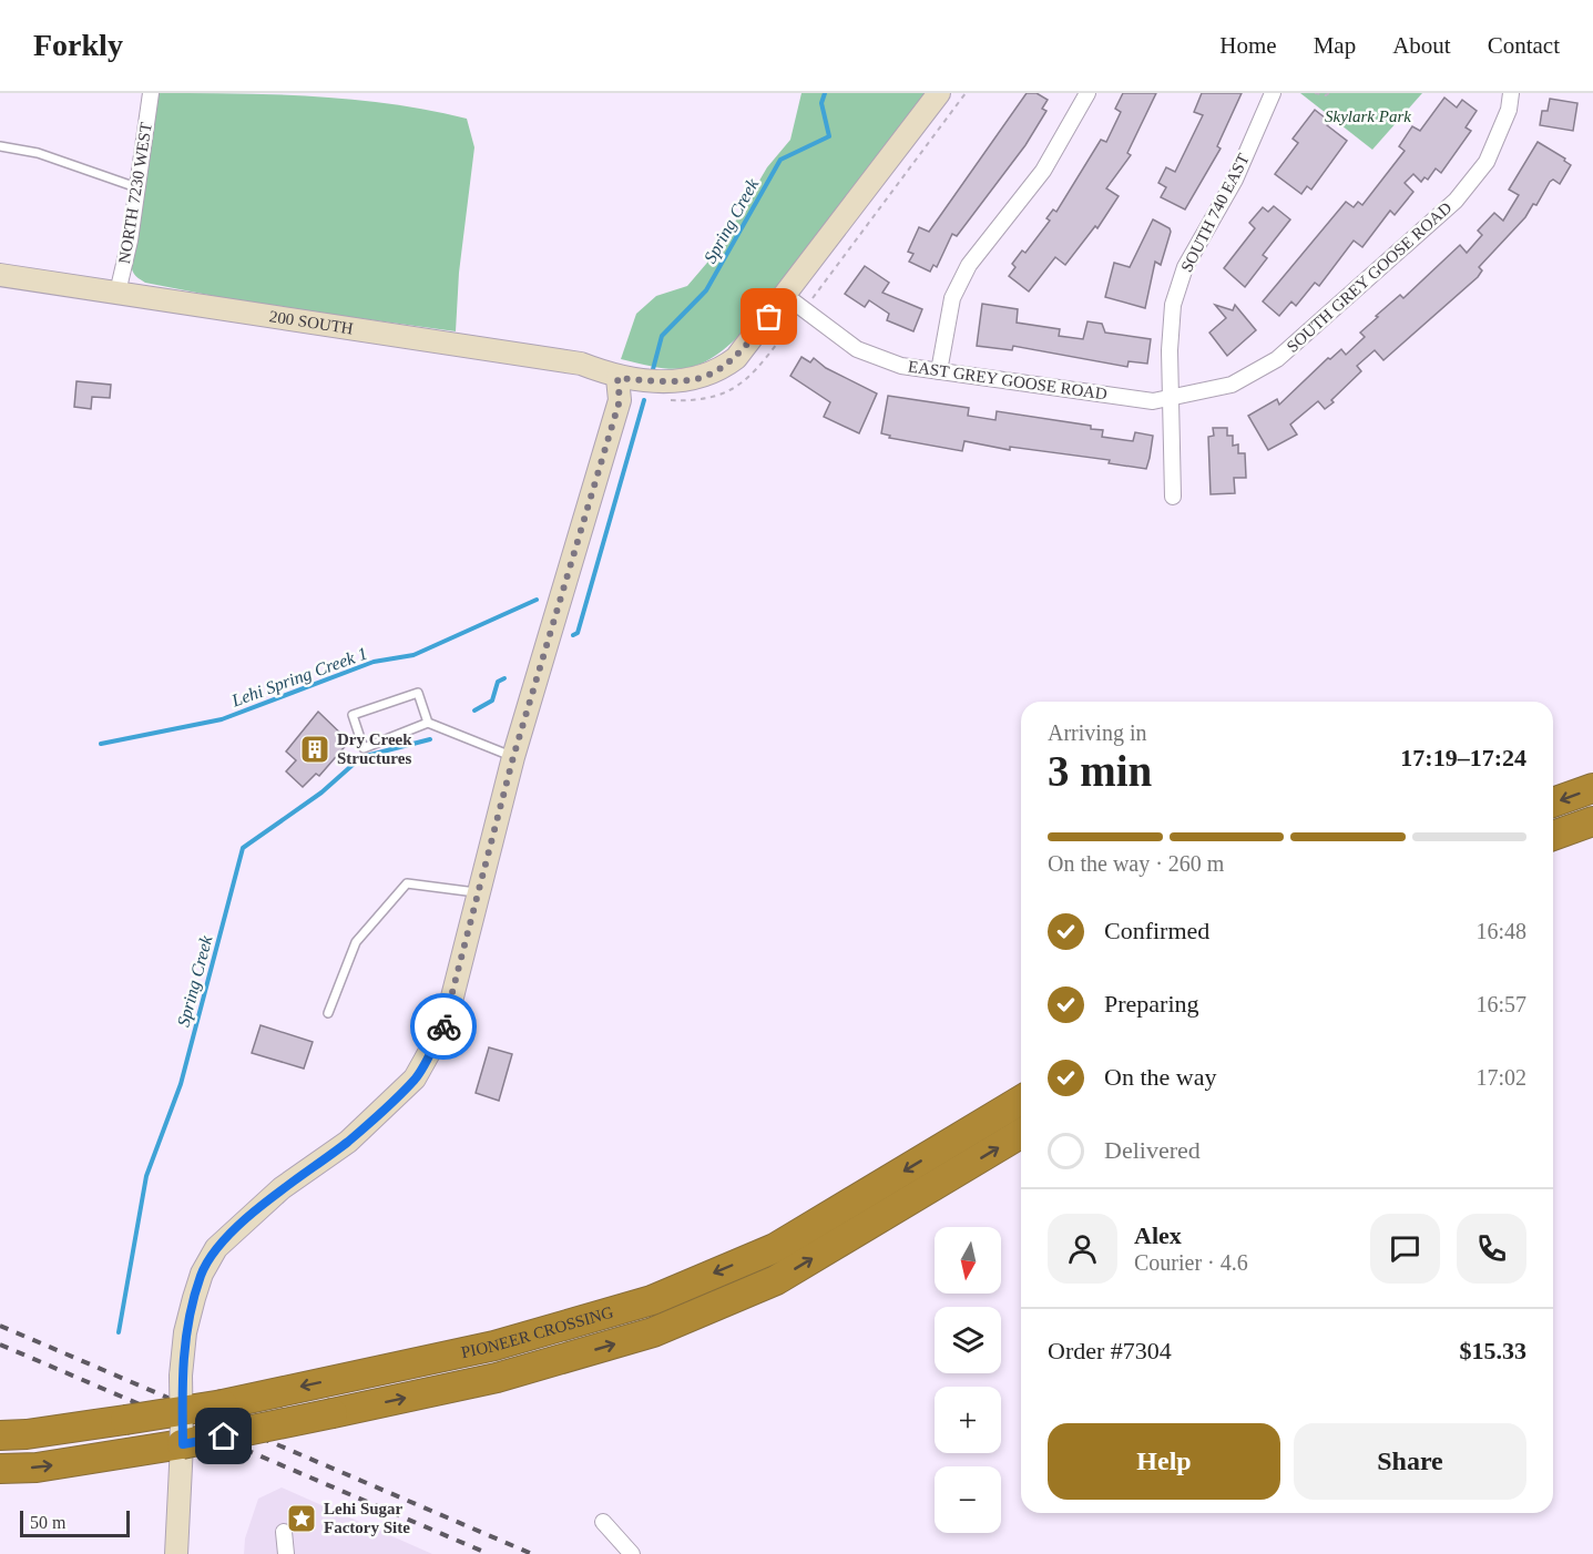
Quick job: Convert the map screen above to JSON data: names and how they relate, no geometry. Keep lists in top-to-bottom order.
{
  "streets": {
    "highway": ["PIONEER CROSSING"],
    "street": [
      "NORTH 7230 WEST",
      "SOUTH 740 EAST",
      "SOUTH GREY GOOSE ROAD",
      "200 SOUTH",
      "EAST GREY GOOSE ROAD"
    ]
  },
  "crossings": [
    ["NORTH 7230 WEST", "200 SOUTH"],
    ["SOUTH 740 EAST", "SOUTH GREY GOOSE ROAD"],
    ["SOUTH 740 EAST", "EAST GREY GOOSE ROAD"],
    ["SOUTH GREY GOOSE ROAD", "EAST GREY GOOSE ROAD"],
    ["200 SOUTH", "EAST GREY GOOSE ROAD"]
  ],
  "water": ["Spring Creek", "Lehi Spring Creek 1"],
  "parks": ["Skylark Park"],
  "places": {
    "building": ["Dry Creek Structures"],
    "place": ["Lehi Sugar Factory Site"]
  },
  "scale_bar": "50 m",
  "north": "bottom",
  "page": {
    "header": "Forkly",
    "nav": [
      "Home",
      "Map",
      "About",
      "Contact"
    ],
    "heading": ["3 min", "Arriving in", "17:19–17:24"],
    "panel": [
      "Alex",
      "Courier · 4.6",
      "Order #7304",
      "$15.33"
    ],
    "bar": "On the way · 260 m",
    "list": [
      ["Confirmed", "16:48"],
      ["Preparing", "16:57"],
      ["On the way", "17:02"],
      "Delivered"
    ],
    "map_buttons": ["+", "−"],
    "buttons": ["Help", "Share"],
    "scale": "50 m"
  }
}
